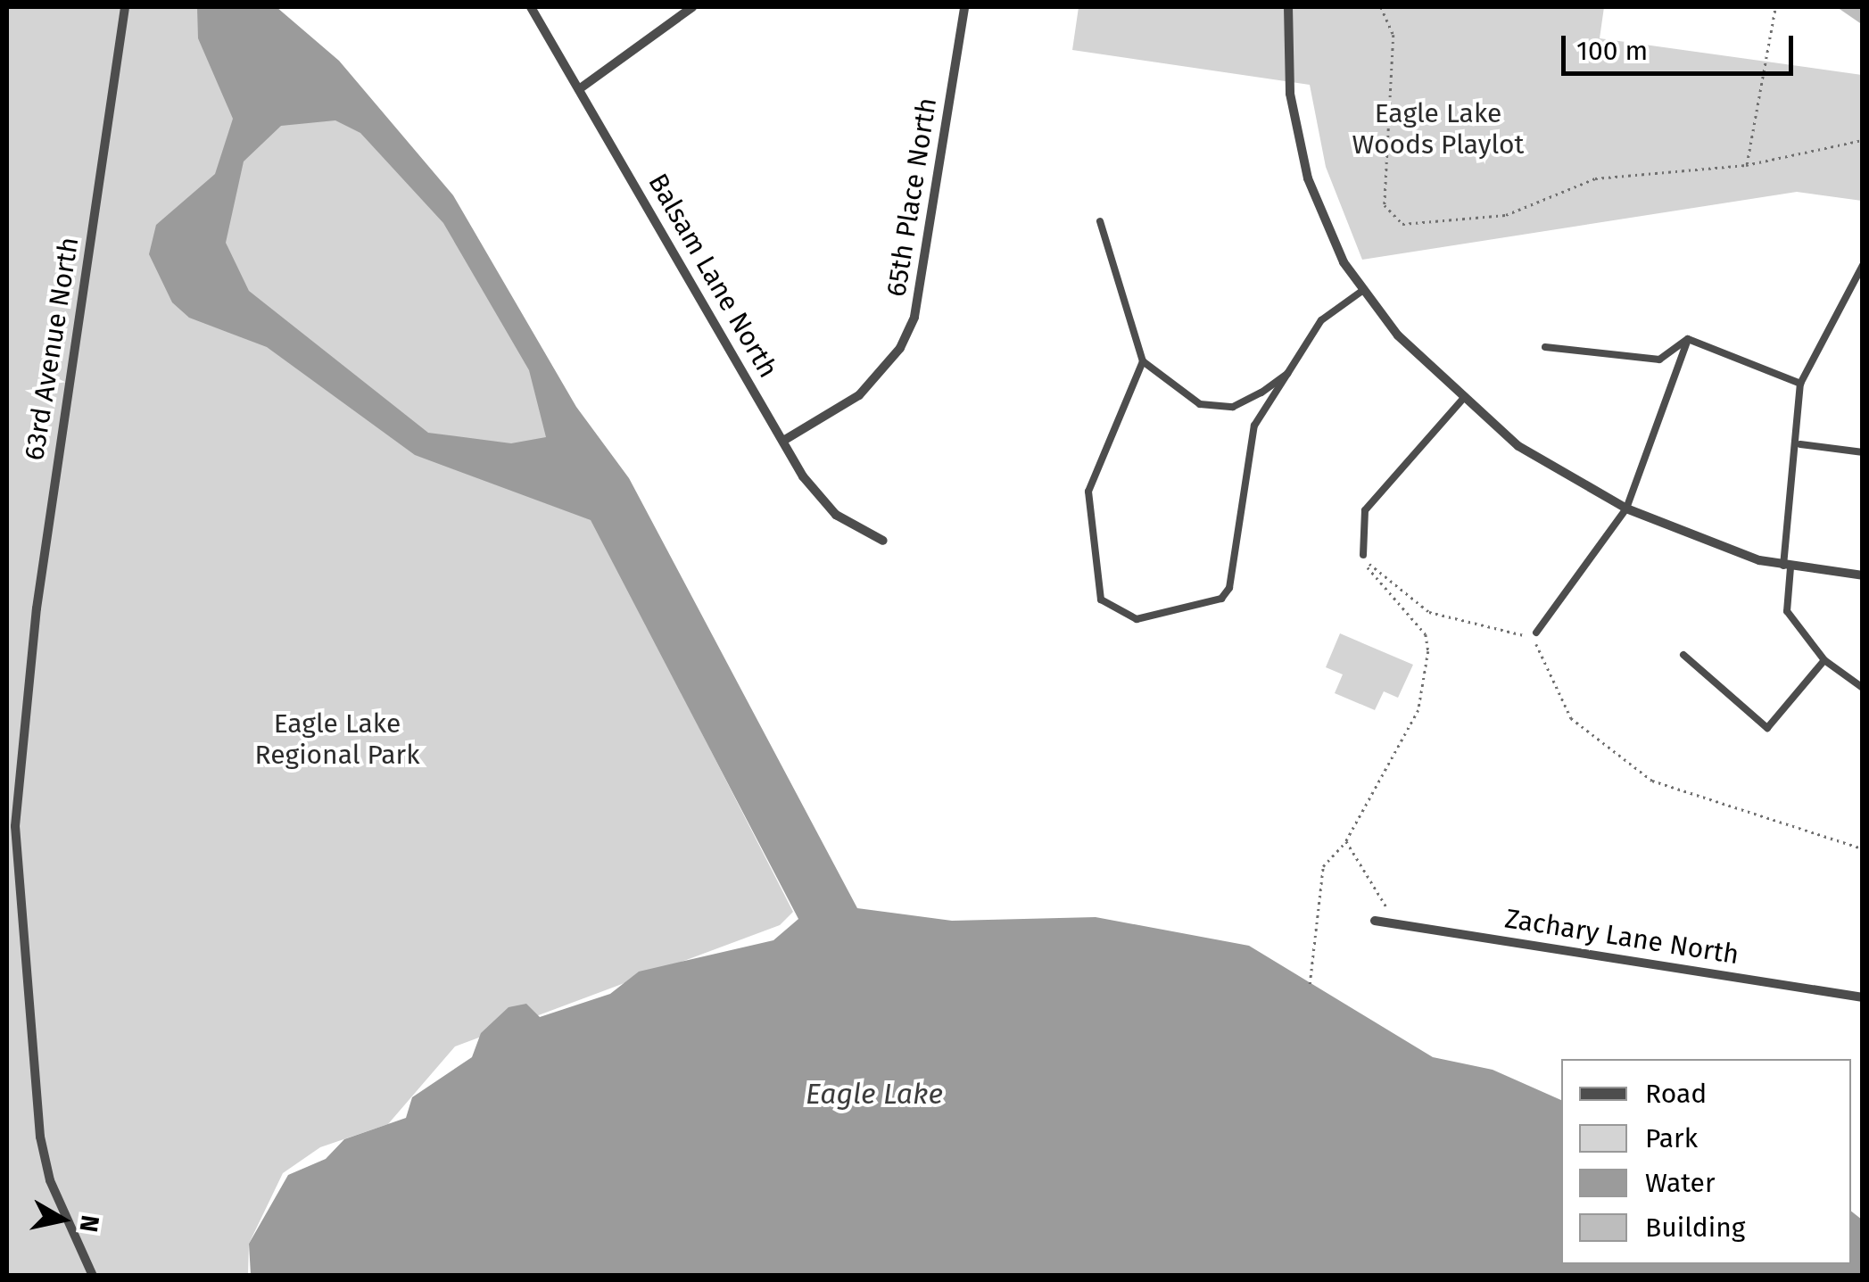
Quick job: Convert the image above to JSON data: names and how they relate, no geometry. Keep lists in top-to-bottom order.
{
  "streets": {
    "street": [
      "65th Place North",
      "Balsam Lane North",
      "63rd Avenue North",
      "Zachary Lane North"
    ]
  },
  "crossings": [
    ["65th Place North", "Balsam Lane North"]
  ],
  "water": ["Eagle Lake"],
  "parks": ["Eagle Lake Woods Playlot", "Eagle Lake Regional Park"],
  "legend": [
    "Road",
    "Park",
    "Water",
    "Building"
  ],
  "scale_bar": "100 m",
  "north": "right"
}
